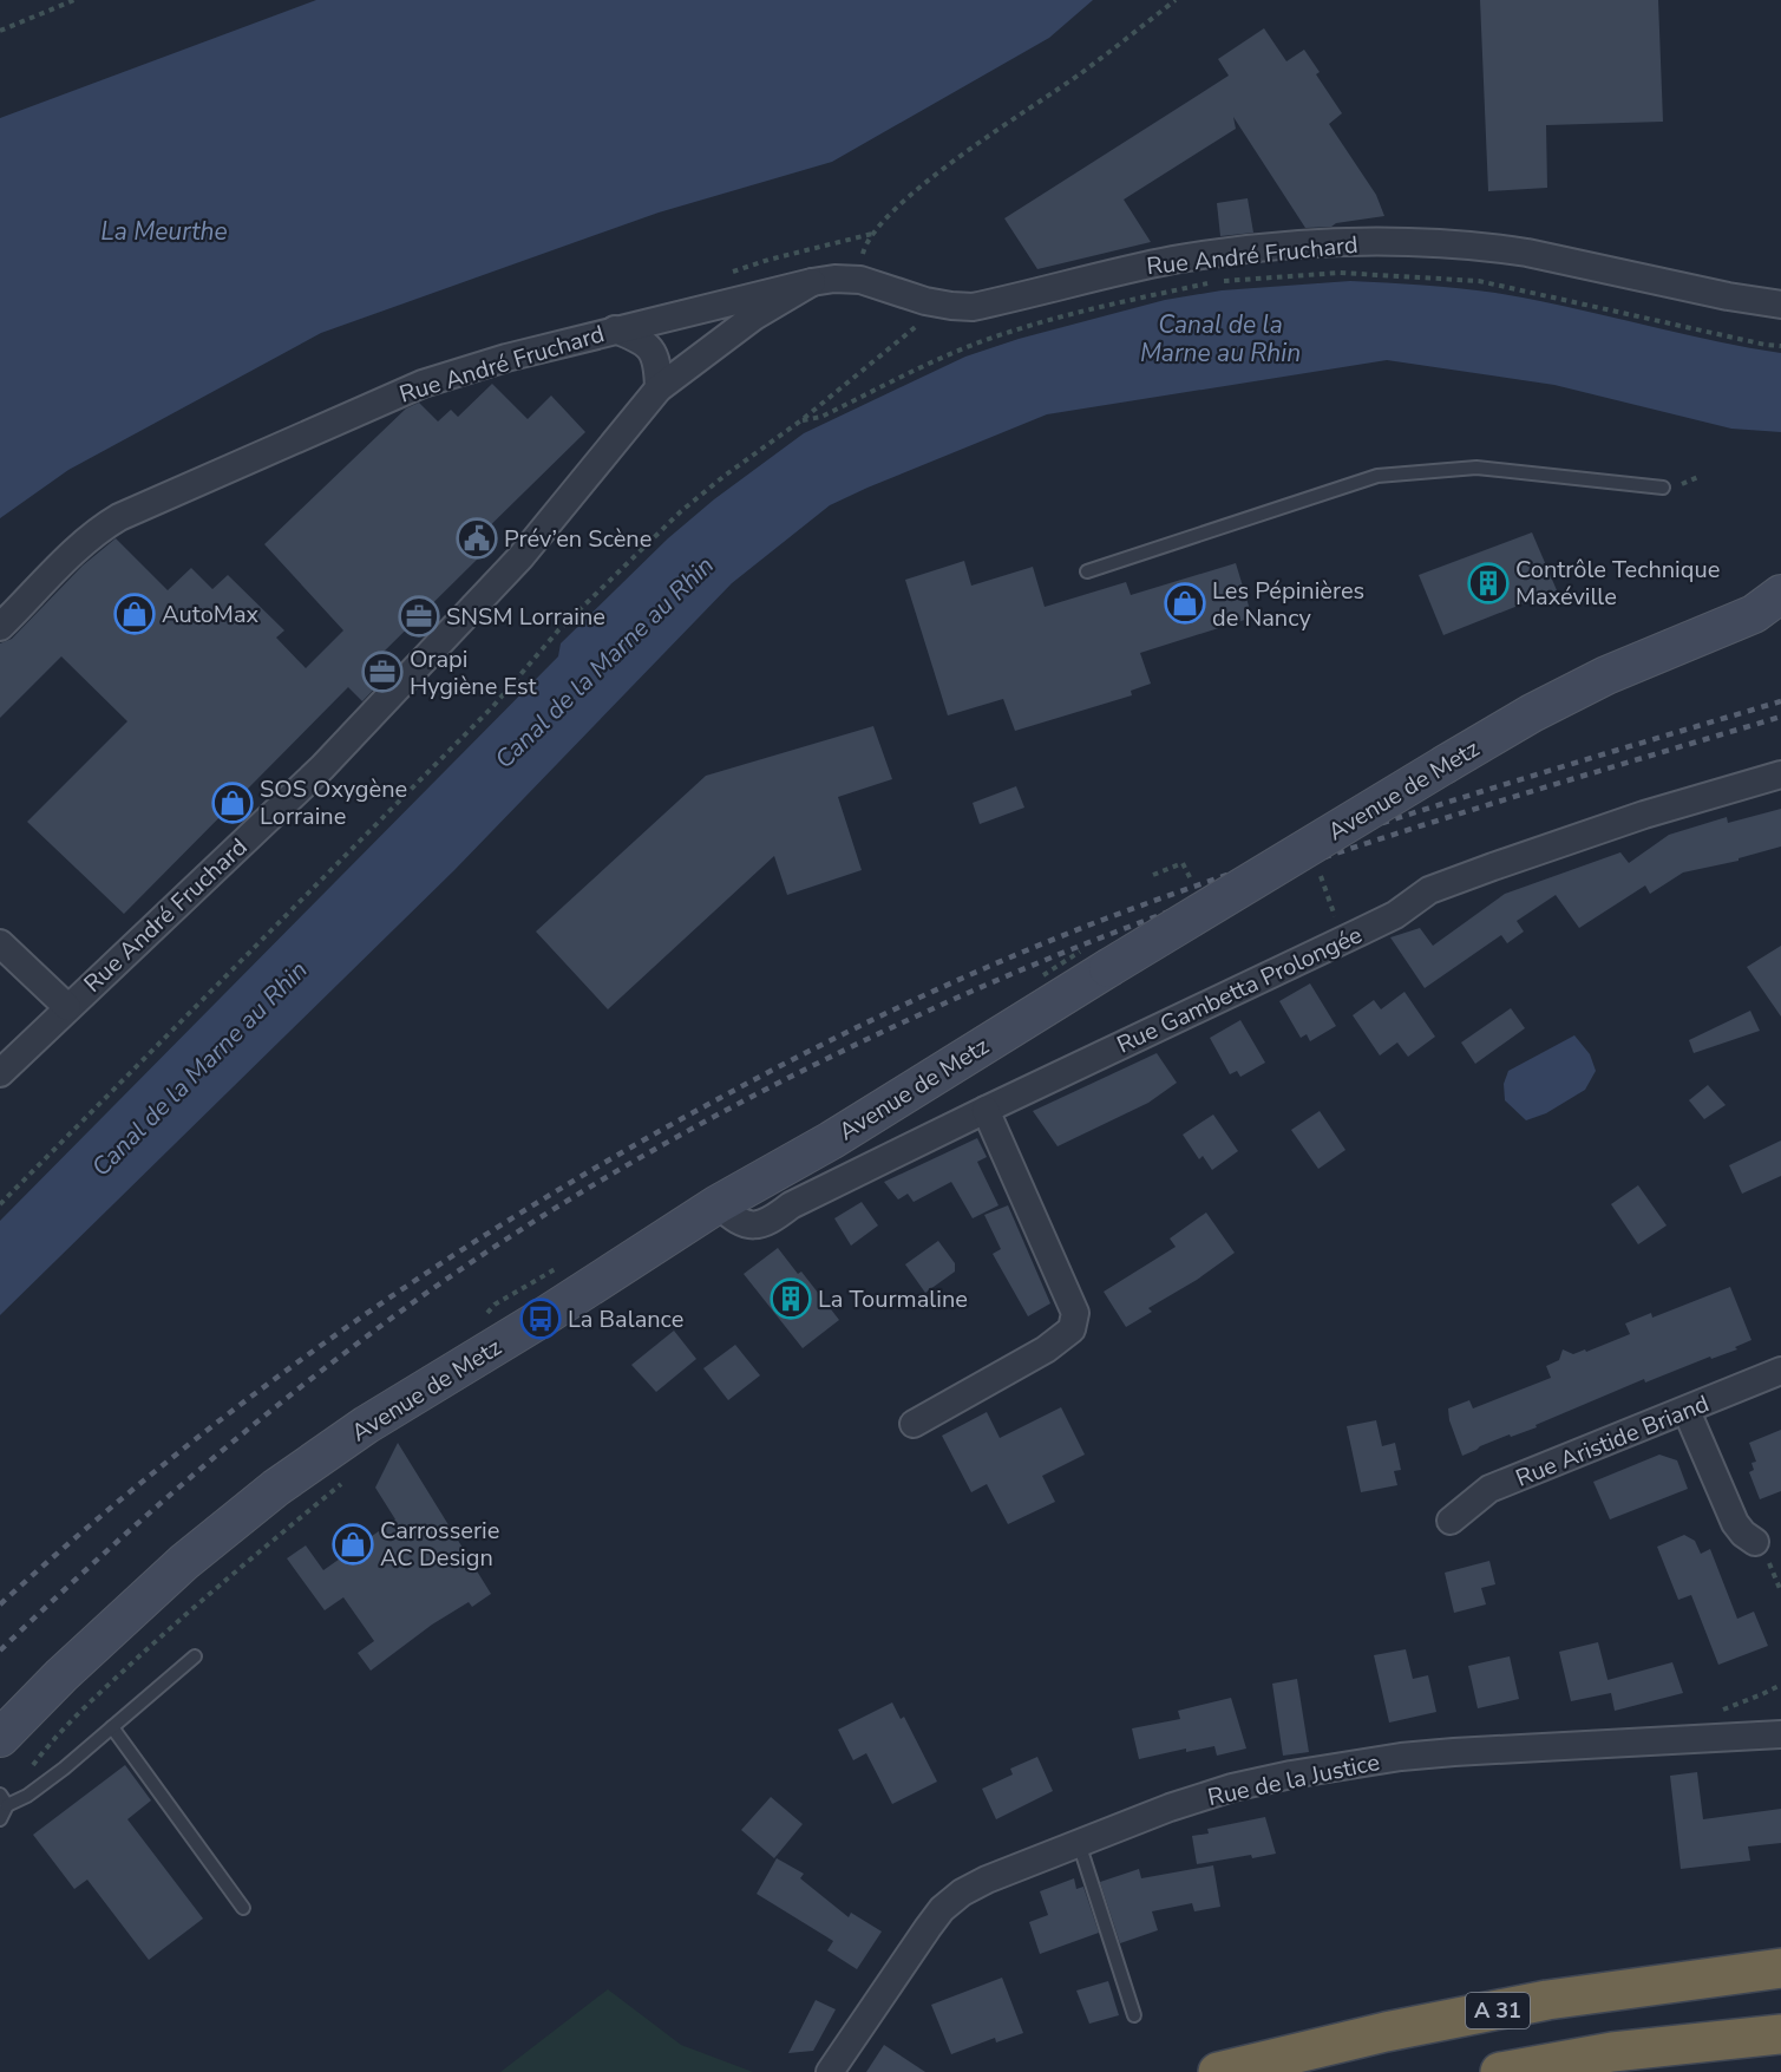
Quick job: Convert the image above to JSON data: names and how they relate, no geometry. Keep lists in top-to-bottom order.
{
  "streets": {
    "highway": ["A 31"],
    "main road": ["Avenue de Metz"],
    "street": [
      "Rue André Fruchard",
      "Rue Gambetta Prolongée",
      "Rue Aristide Briand",
      "Rue de la Justice"
    ]
  },
  "crossings": [
    ["Avenue de Metz", "Rue Gambetta Prolongée"]
  ],
  "water": ["La Meurthe", "Canal de la Marne au Rhin"],
  "places": {
    "public building": ["Prév’en Scène"],
    "building": ["Contrôle Technique Maxéville", "La Tourmaline"],
    "shop": [
      "Les Pépinières de Nancy",
      "AutoMax",
      "SOS Oxygène Lorraine",
      "Carrosserie AC Design"
    ],
    "office": ["SNSM Lorraine", "Orapi Hygiène Est"],
    "bus stop": ["La Balance"]
  }
}
